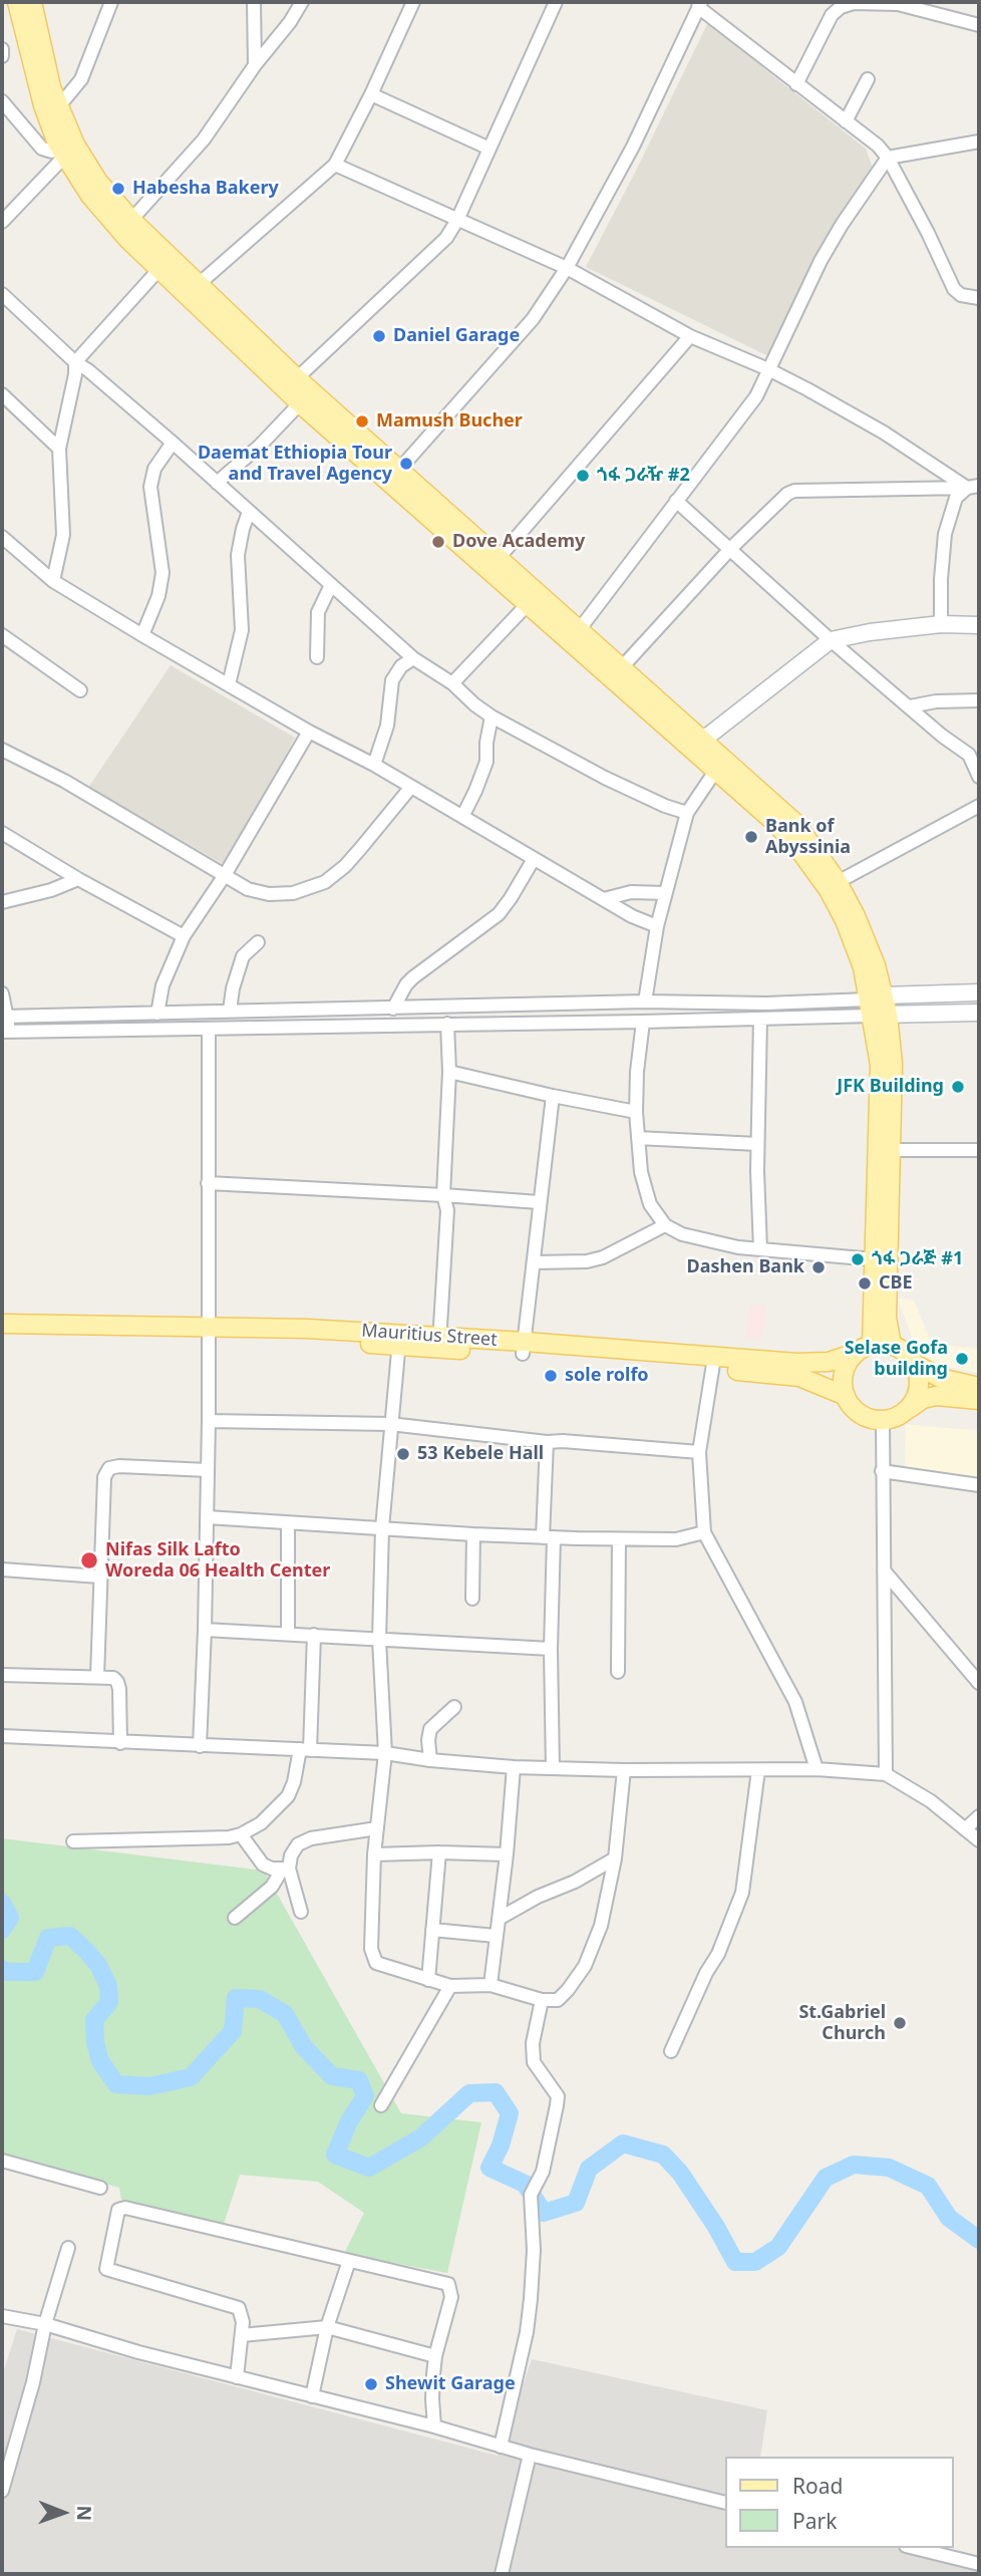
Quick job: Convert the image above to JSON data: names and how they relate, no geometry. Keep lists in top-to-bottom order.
{
  "streets": {
    "main road": ["Mauritius Street"]
  },
  "places": [
    "Habesha Bakery",
    "Daniel Garage",
    "Mamush Bucher",
    "Daemat Ethiopia Tour and Travel Agency",
    "ጎፋ ጋራዥ #2",
    "Dove Academy",
    "Bank of Abyssinia",
    "JFK Building",
    "ጎፋ ጋራጅ #1",
    "Dashen Bank",
    "CBE",
    "Selase Gofa building",
    "sole rolfo",
    "53 Kebele Hall",
    "Nifas Silk Lafto Woreda 06 Health Center",
    "St.Gabriel Church",
    "Shewit Garage"
  ],
  "legend": ["Road", "Park"],
  "north": "right"
}
